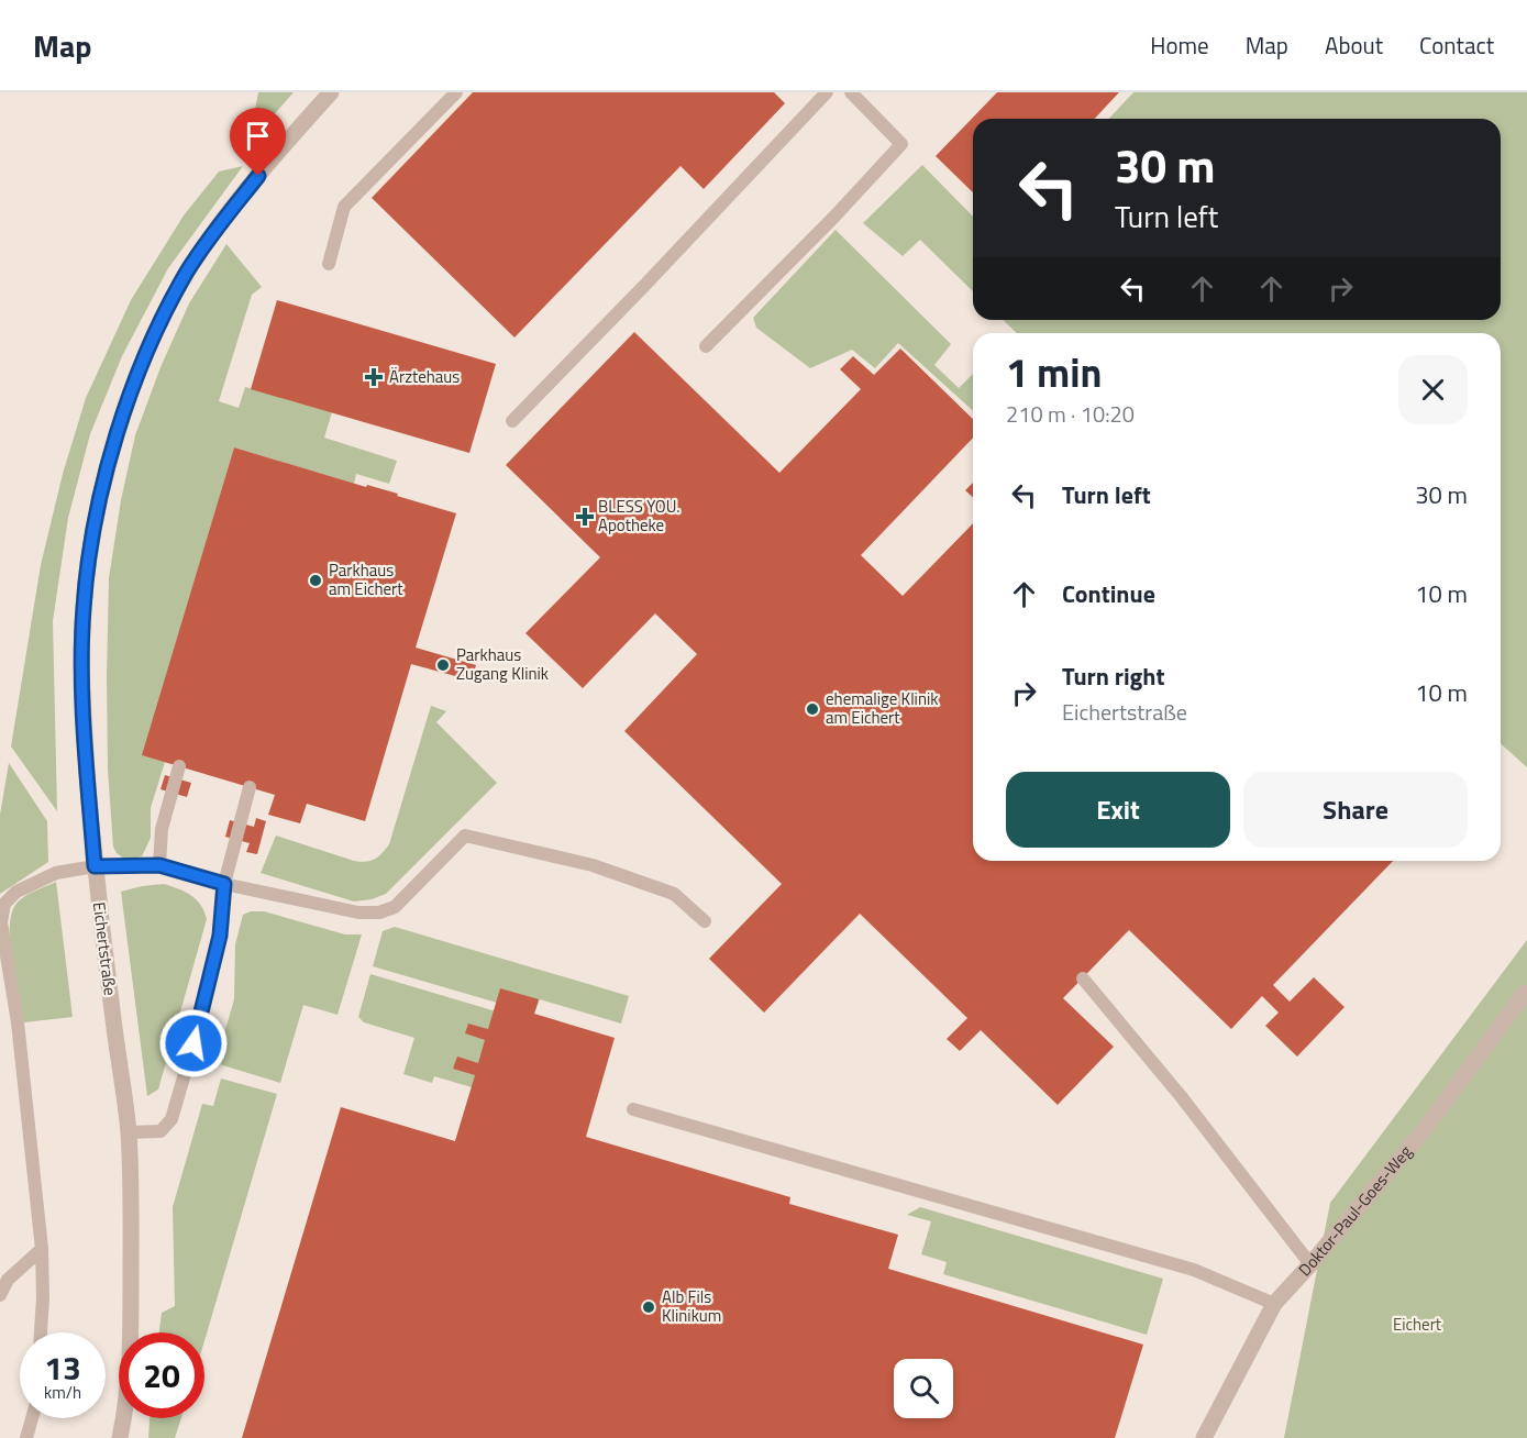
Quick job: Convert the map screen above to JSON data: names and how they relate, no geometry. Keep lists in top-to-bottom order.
{
  "streets": {
    "street": ["Eichertstraße", "Doktor-Paul-Goes-Weg"]
  },
  "parks": ["Eichert"],
  "places": {
    "health": ["Ärztehaus", "BLESS YOU. Apotheke"],
    "other": [
      "Parkhaus am Eichert",
      "Parkhaus Zugang Klinik",
      "ehemalige Klinik am Eichert",
      "Alb Fils Klinikum"
    ]
  },
  "page": {
    "header": "Map",
    "nav": [
      "Home",
      "Map",
      "About",
      "Contact"
    ],
    "turn": ["30 m", "Turn left"],
    "heading": ["1 min", "210 m · 10:20"],
    "list": [
      {
        "name": "Turn left",
        "value": "30 m"
      },
      {
        "name": "Continue",
        "value": "10 m"
      },
      {
        "name": "Turn right",
        "note": "Eichertstraße",
        "value": "10 m"
      }
    ],
    "buttons": ["Exit", "Share"],
    "speed": "13 km/h",
    "limit": "20"
  }
}
